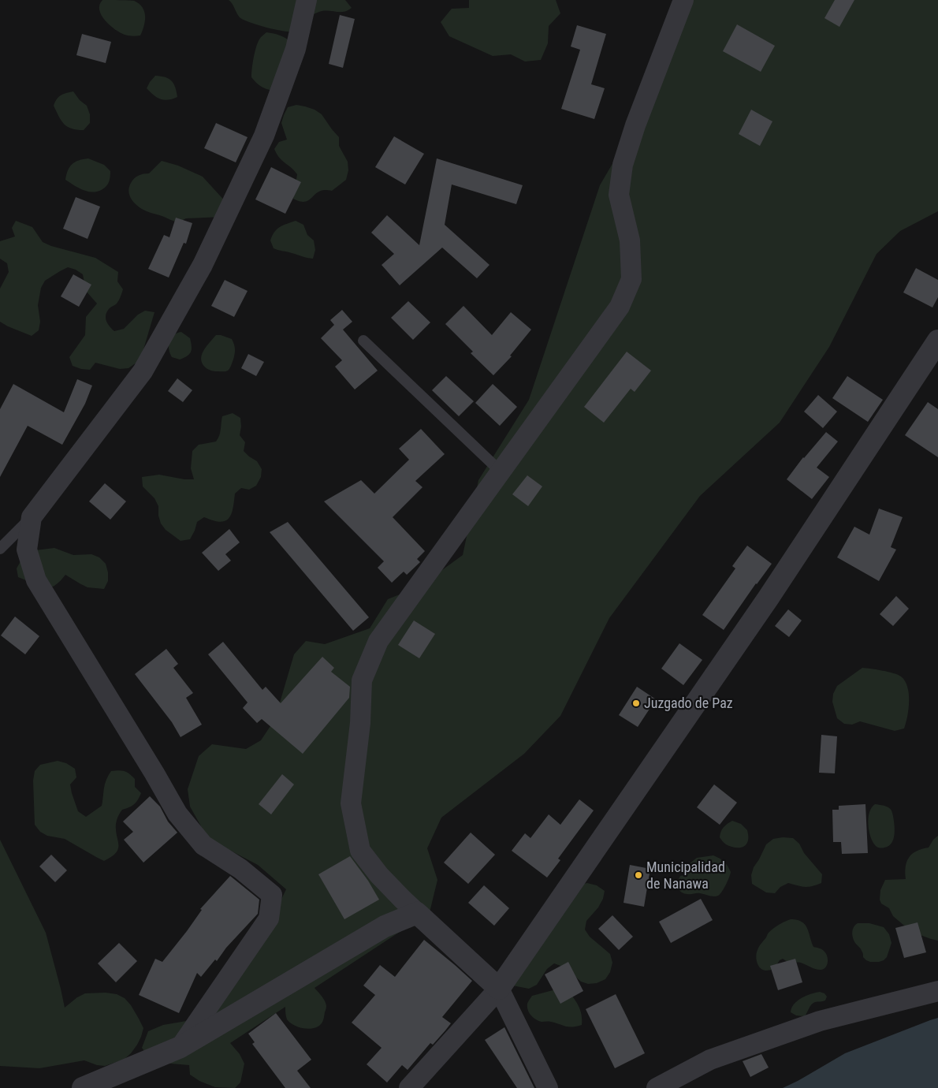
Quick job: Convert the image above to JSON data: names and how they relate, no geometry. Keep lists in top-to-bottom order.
{
  "places": ["Juzgado de Paz", "Municipalidad de Nanawa"]
}
